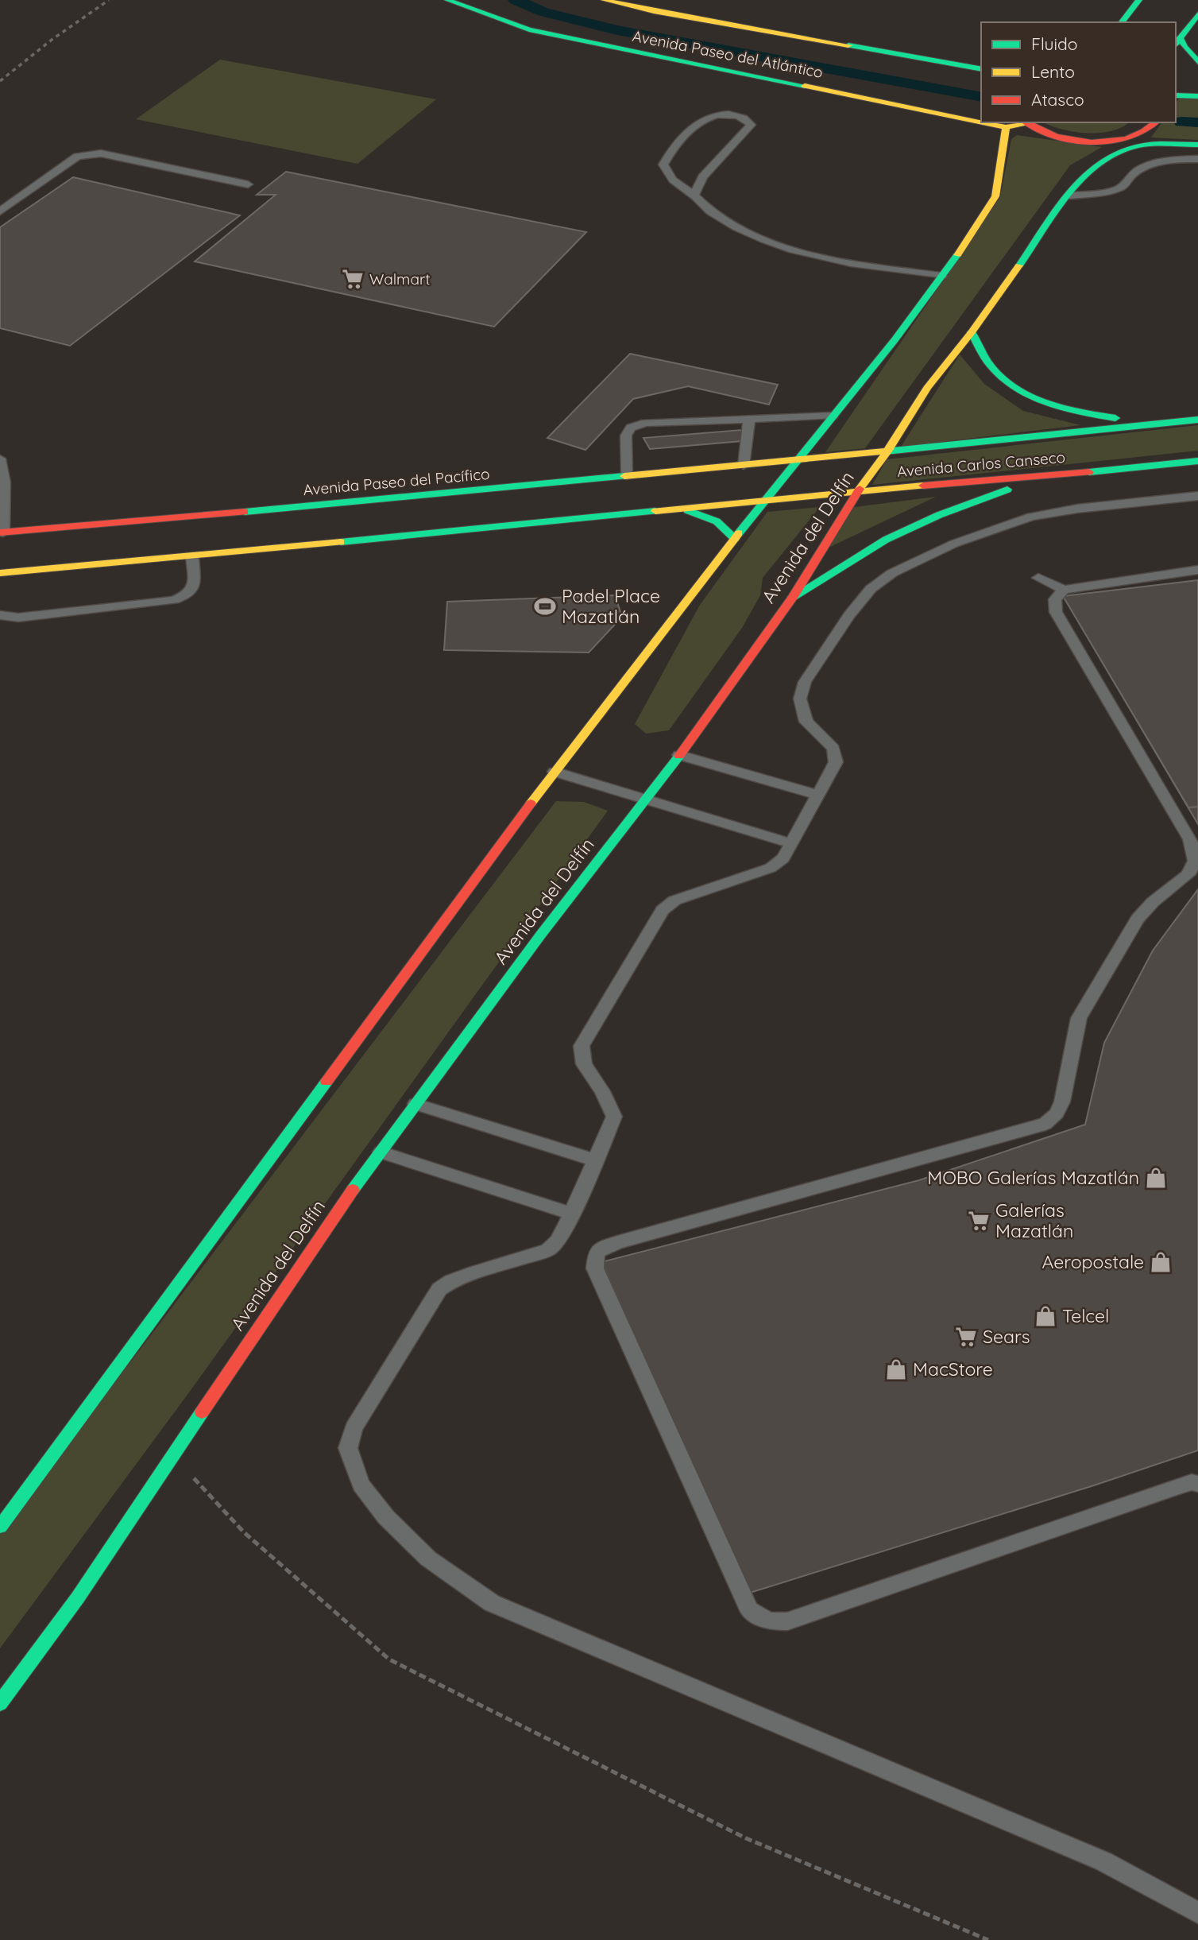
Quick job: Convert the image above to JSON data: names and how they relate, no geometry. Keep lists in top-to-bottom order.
{
  "streets": {
    "street": [
      "Avenida Paseo del Atlántico",
      "Avenida Carlos Canseco",
      "Avenida Paseo del Pacífico",
      "Avenida del Delfín"
    ]
  },
  "crossings": [
    ["Avenida Carlos Canseco", "Avenida Paseo del Pacífico"],
    ["Avenida Carlos Canseco", "Avenida del Delfín"]
  ],
  "places": {
    "supermarket": ["Walmart", "Galerías Mazatlán", "Sears"],
    "sports": ["Padel Place Mazatlán"],
    "shop": [
      "MOBO Galerías Mazatlán",
      "Aeropostale",
      "Telcel",
      "MacStore"
    ]
  },
  "legend": ["Fluido", "Lento", "Atasco"]
}
